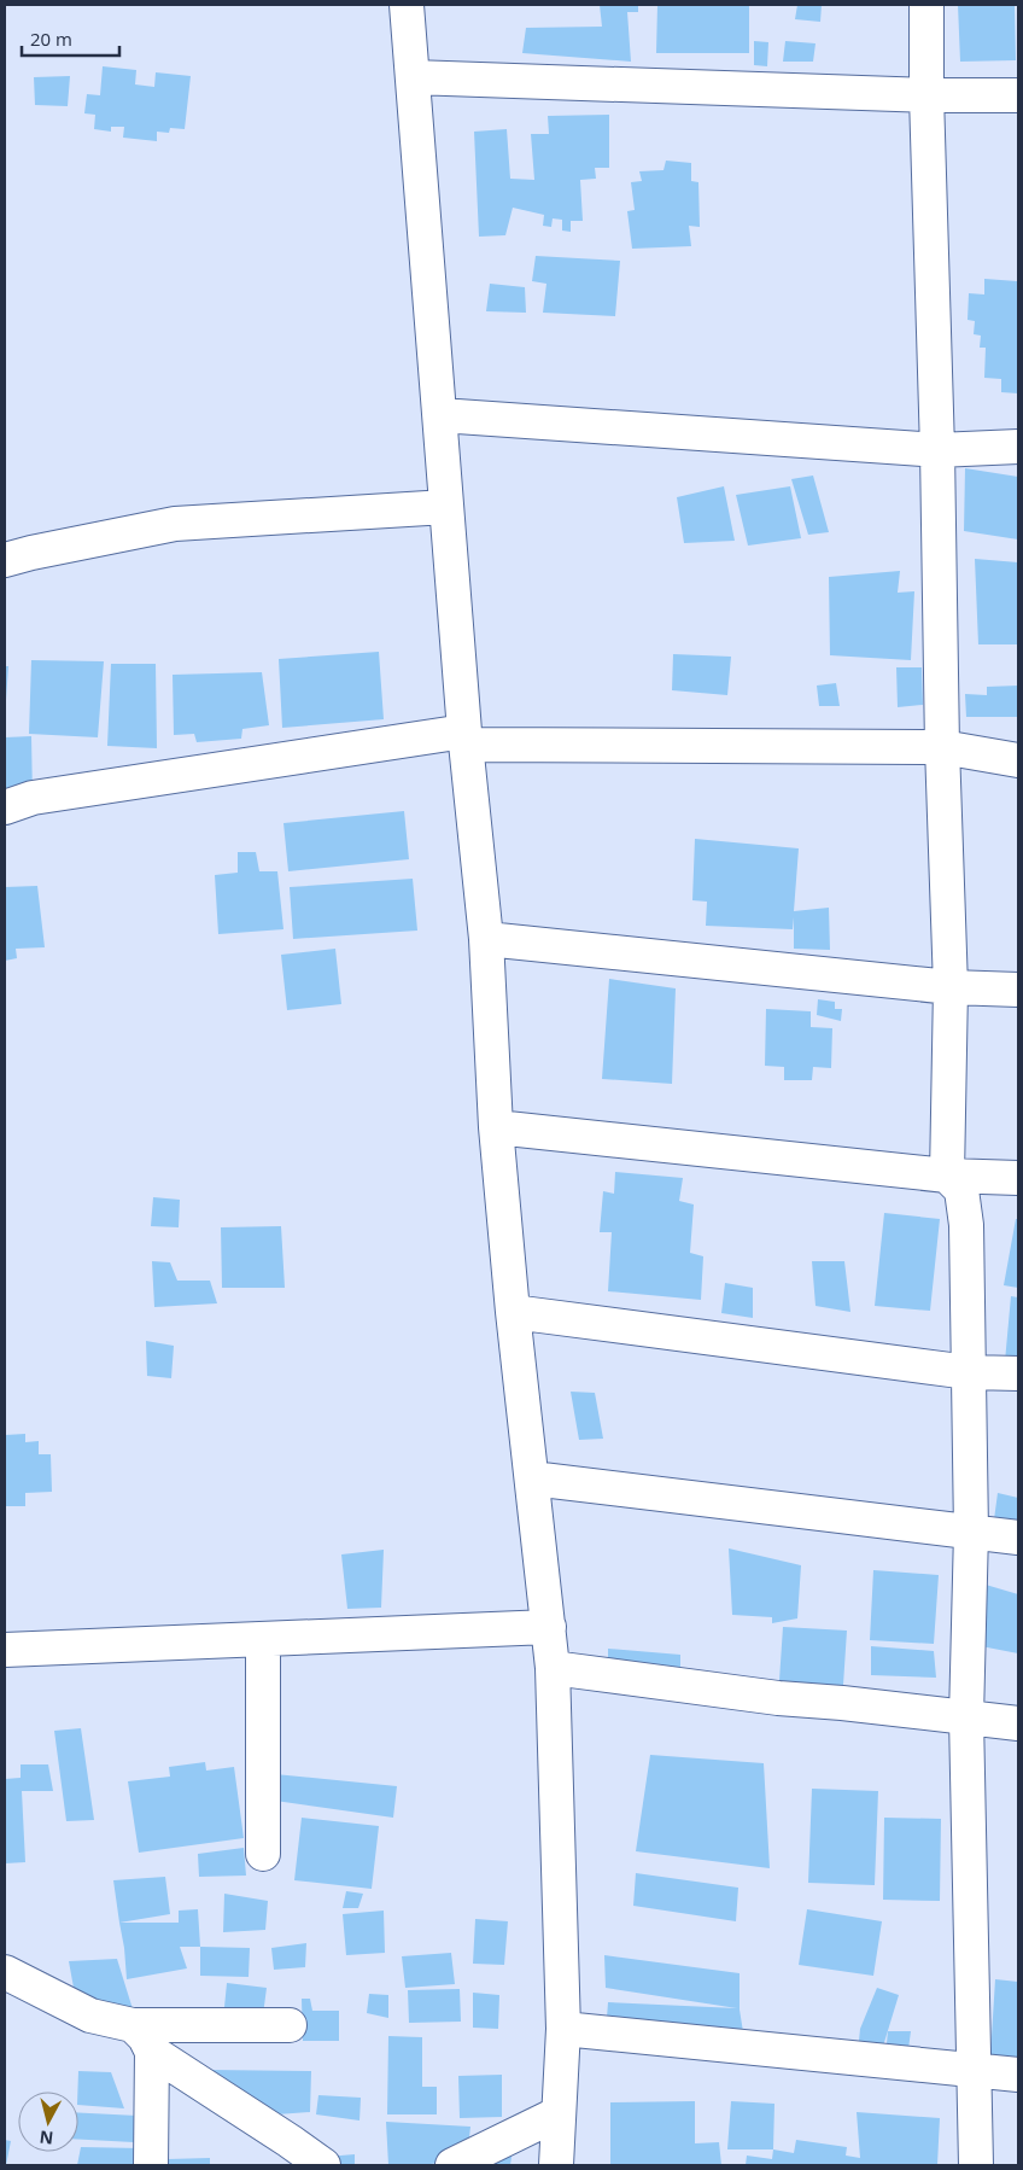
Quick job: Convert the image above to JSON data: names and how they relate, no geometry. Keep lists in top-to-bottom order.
{
  "scale_bar": "20 m",
  "north": "bottom"
}
